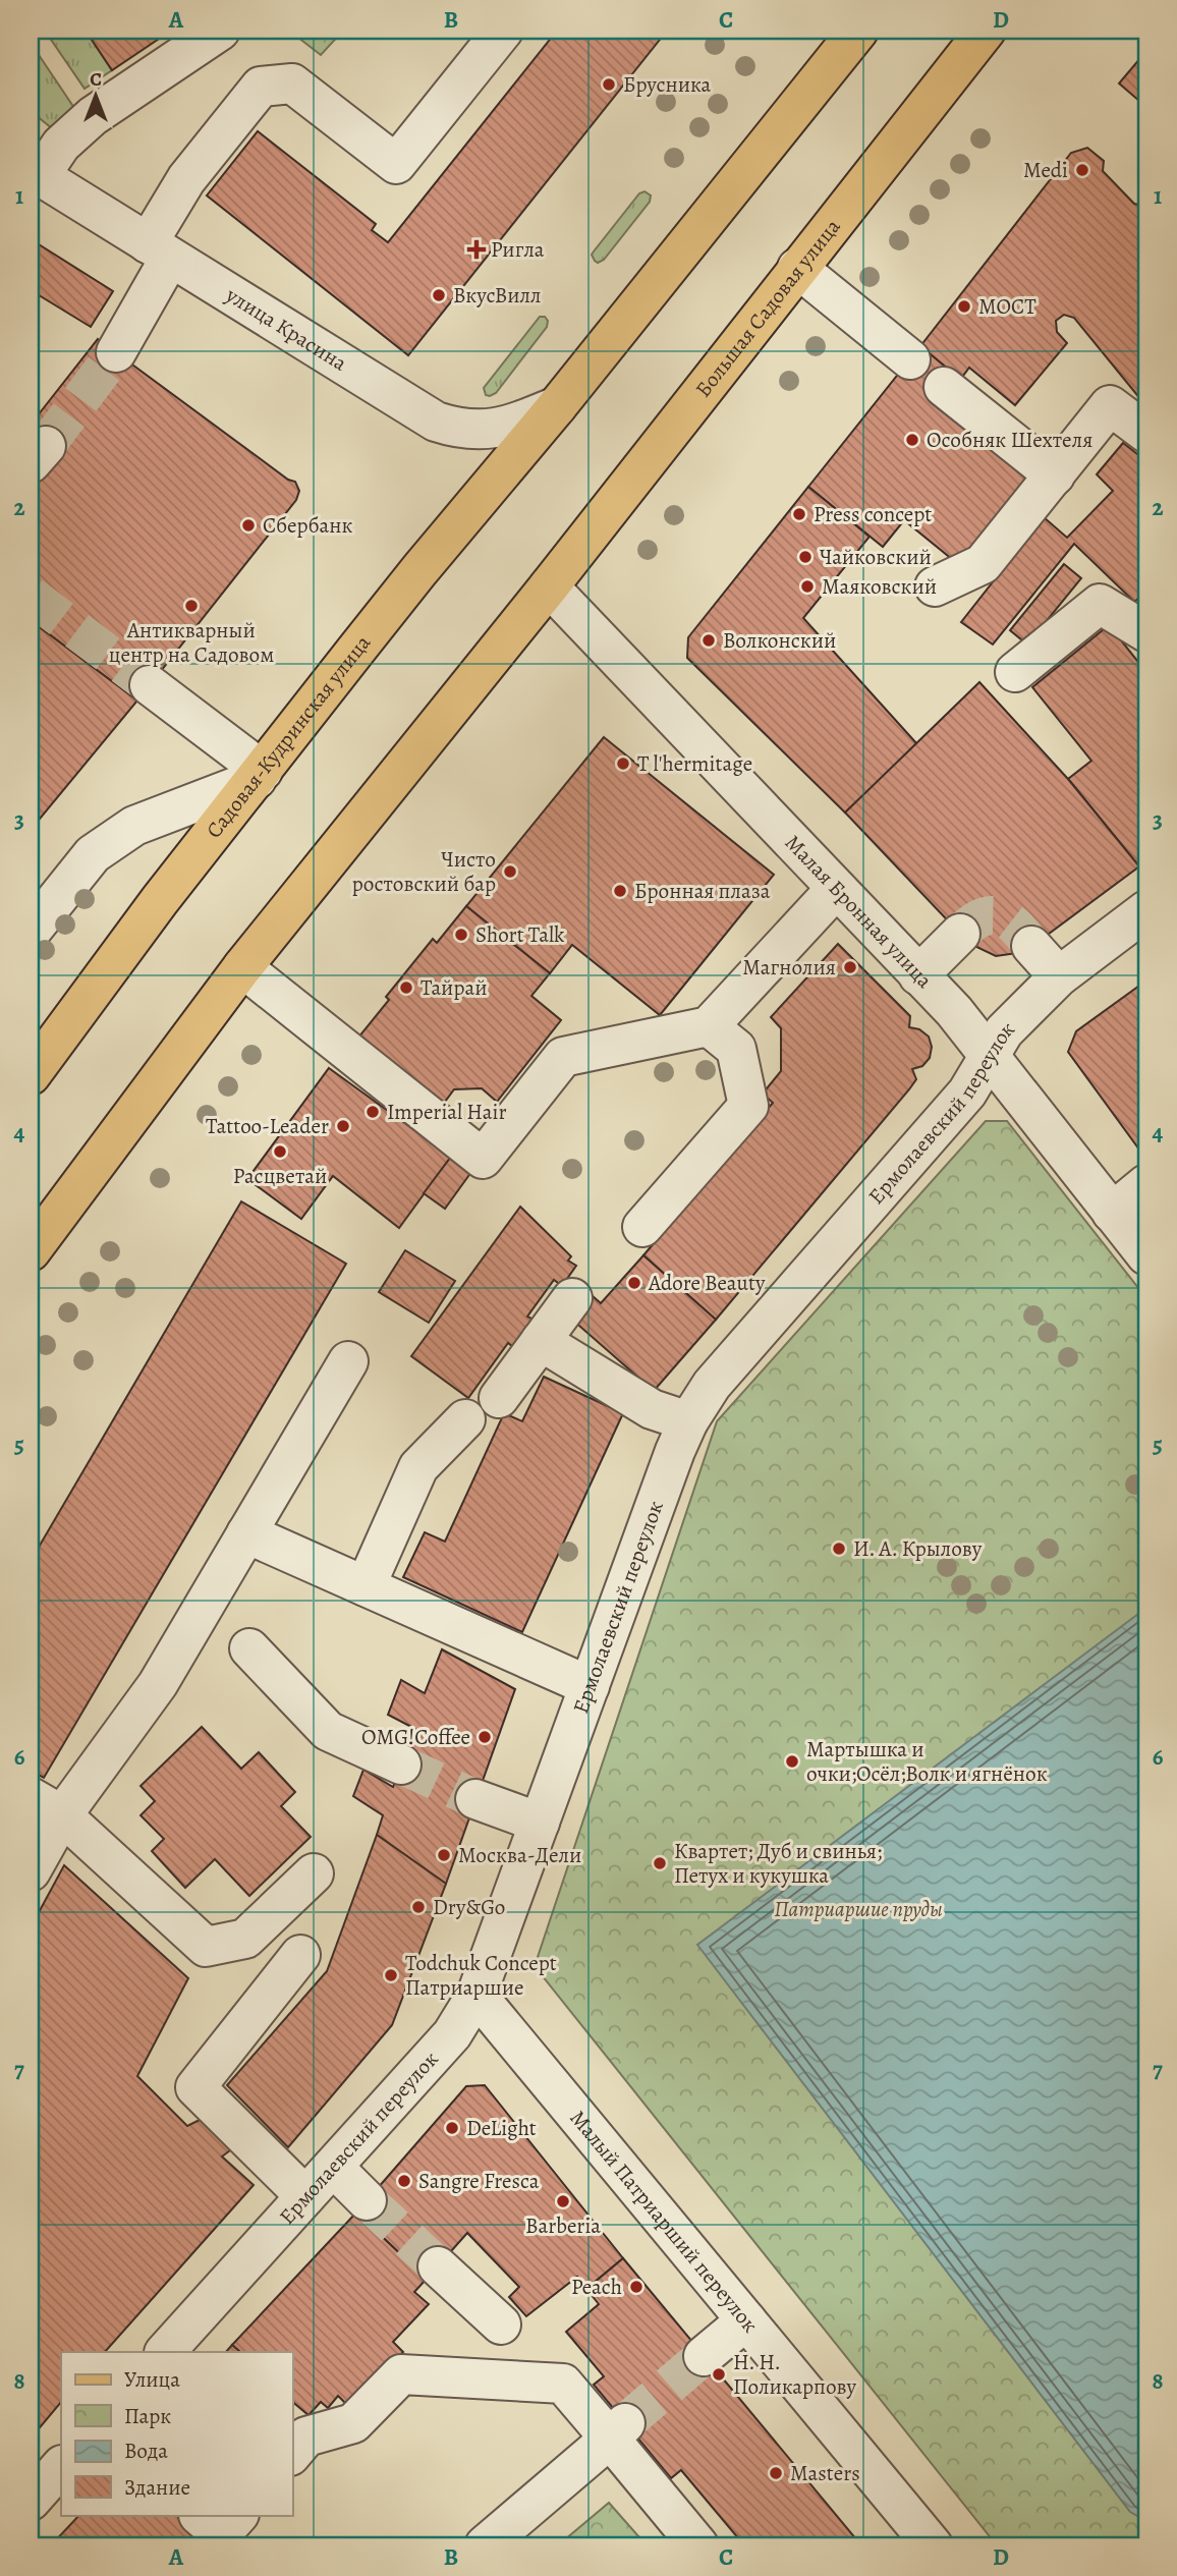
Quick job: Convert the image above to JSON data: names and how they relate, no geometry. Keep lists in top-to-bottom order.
{
  "streets": {
    "main road": ["Большая Садовая улица", "Садовая-Кудринская улица"],
    "street": [
      "улица Красина",
      "Малая Бронная улица",
      "Ермолаевский переулок",
      "Малый Патриарший переулок"
    ]
  },
  "crossings": [
    ["Большая Садовая улица", "Малая Бронная улица"],
    ["улица Красина", "Садовая-Кудринская улица"],
    ["Малая Бронная улица", "Ермолаевский переулок"],
    ["Ермолаевский переулок", "Малый Патриарший переулок"]
  ],
  "parks": ["Патриаршие пруды"],
  "places": {
    "other": [
      "Брусника",
      "Medi",
      "ВкусВилл",
      "МОСТ",
      "Особняк Шехтеля",
      "Press concept",
      "Сбербанк",
      "Чайковский",
      "Маяковский",
      "Антикварный центр на Садовом",
      "Волконский",
      "Т l'hermitage",
      "Чисто ростовский бар",
      "Бронная плаза",
      "Short Talk",
      "Магнолия",
      "Тайрай",
      "Imperial Hair",
      "Tattoo-Leader",
      "Расцветай",
      "Adore Beauty",
      "И. А. Крылову",
      "OMG!Coffee",
      "Мартышка и очки;Осёл;Волк и ягнёнок",
      "Москва-Дели",
      "Квартет; Дуб и свинья; Петух и кукушка",
      "Dry&Go",
      "Todchuk Concept Патриаршие",
      "DeLight",
      "Sangre Fresca",
      "Barberia",
      "Peach",
      "Н. Н. Поликарпову",
      "Masters"
    ],
    "health": ["Ригла"]
  },
  "legend": [
    "Улица",
    "Парк",
    "Вода",
    "Здание"
  ],
  "north": "top",
  "grid": {
    "columns": [
      "A",
      "B",
      "C",
      "D"
    ],
    "rows": [
      "1",
      "2",
      "3",
      "4",
      "5",
      "6",
      "7",
      "8"
    ]
  }
}
